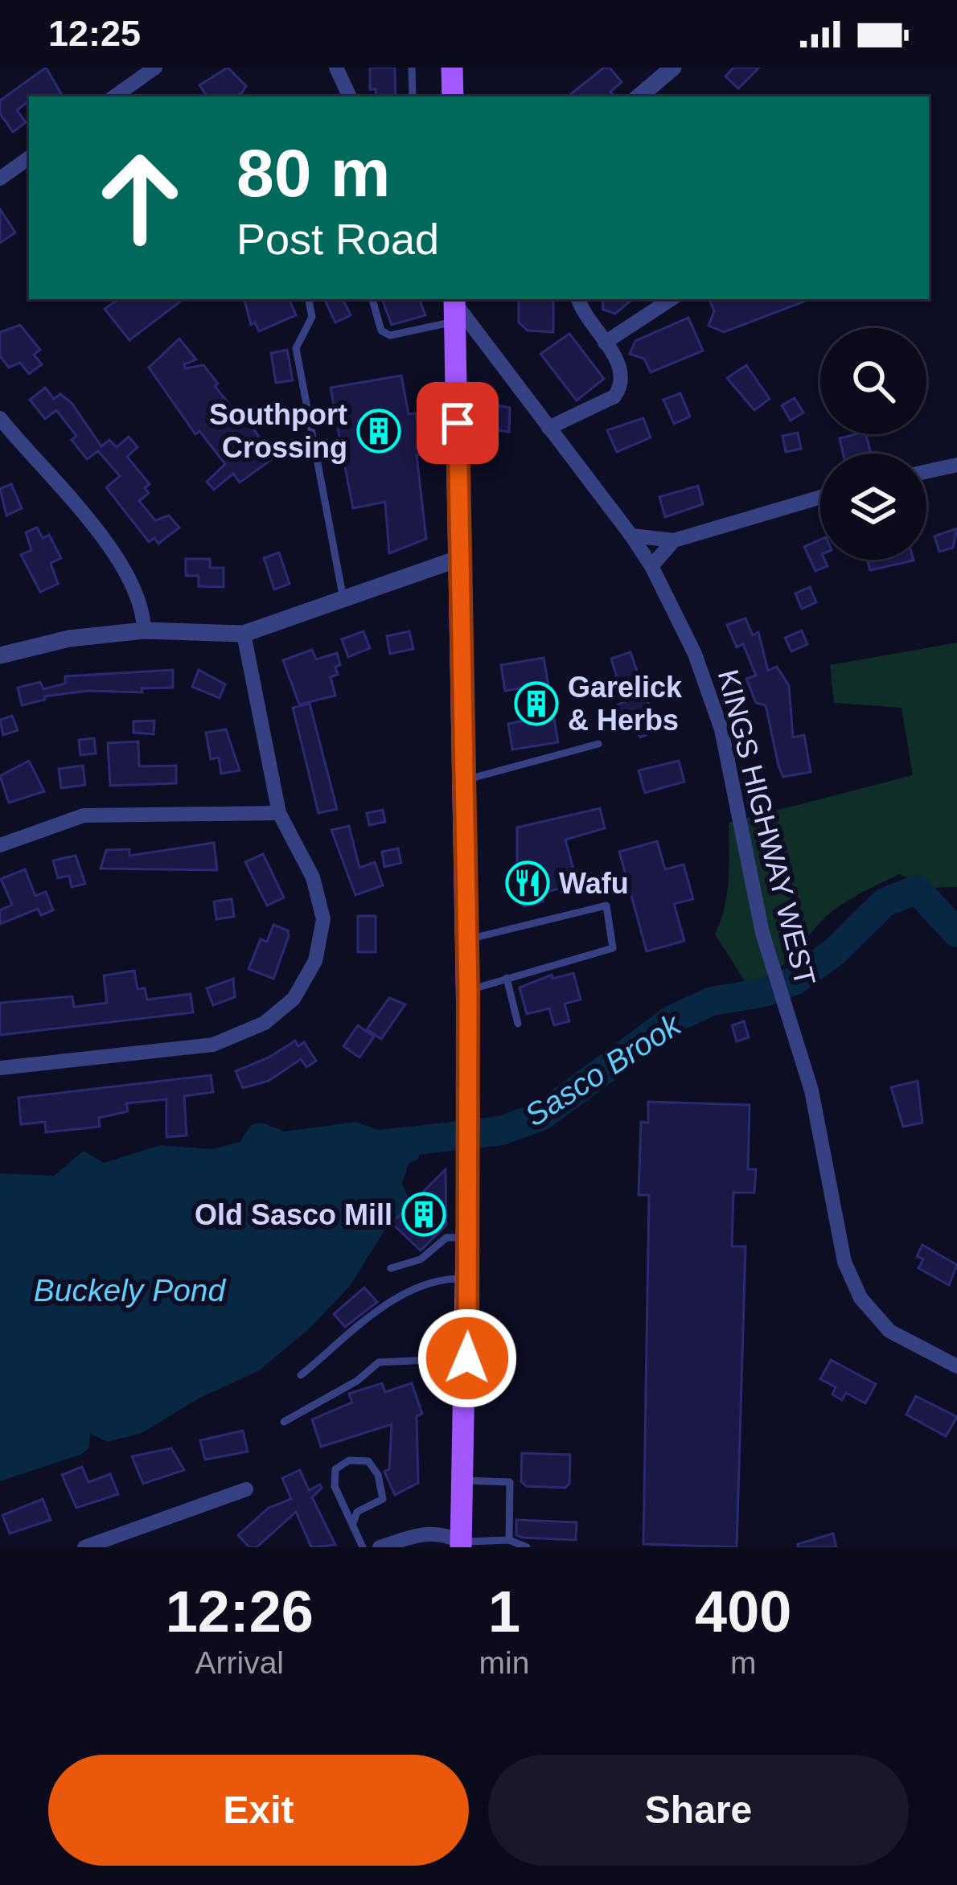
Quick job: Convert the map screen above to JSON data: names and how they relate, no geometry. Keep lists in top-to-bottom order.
{
  "streets": {
    "street": ["KINGS HIGHWAY WEST"]
  },
  "water": ["Sasco Brook", "Buckely Pond"],
  "places": {
    "building": ["Southport Crossing", "Garelick & Herbs", "Old Sasco Mill"],
    "restaurant": ["Wafu"]
  },
  "page": {
    "status": "12:25",
    "turn": ["80 m", "Post Road"],
    "eta": [
      "12:26",
      "Arrival",
      "1",
      "min",
      "400",
      "m"
    ],
    "buttons": ["Exit", "Share"]
  }
}
